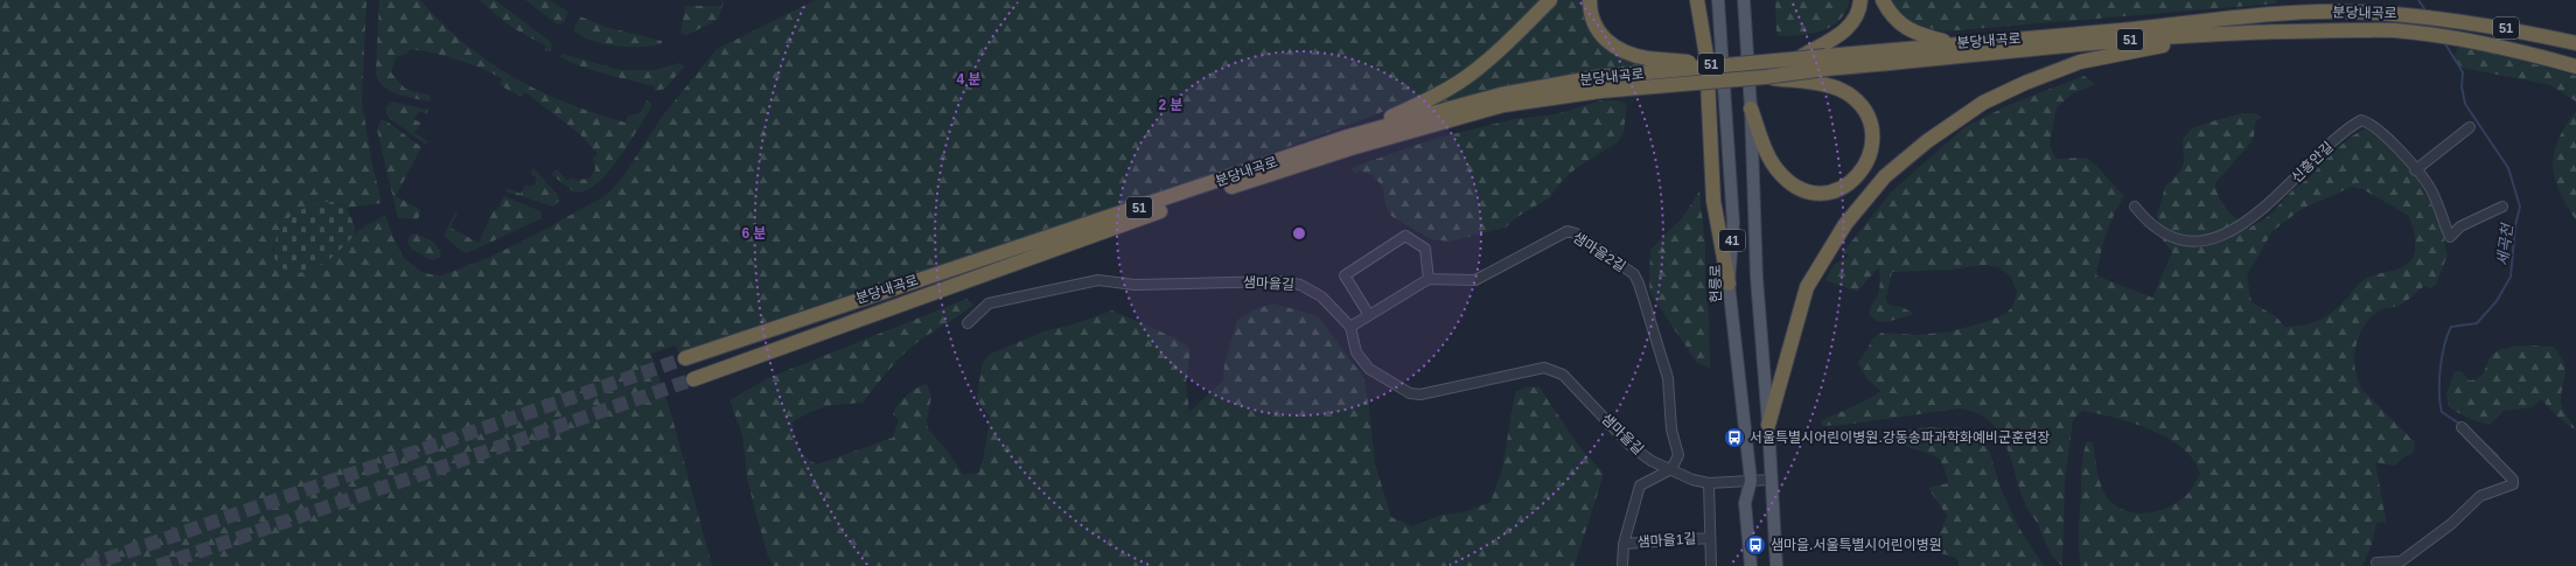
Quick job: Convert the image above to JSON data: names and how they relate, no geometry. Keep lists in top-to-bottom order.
{
  "streets": {
    "highway": ["분당내곡로", "51"],
    "main road": ["41", "헌릉로"],
    "street": [
      "신흥안길",
      "샘마을2길",
      "샘마을길",
      "샘마을1길"
    ]
  },
  "crossings": [
    ["41", "샘마을길"],
    ["샘마을2길", "샘마을길"],
    ["샘마을2길", "샘마을1길"],
    ["샘마을길", "헌릉로"],
    ["샘마을길", "샘마을1길"]
  ],
  "water": ["세곡천"],
  "places": {
    "bus stop": ["서울특별시어린이병원.강동송파과학화예비군훈련장", "샘마을.서울특별시어린이병원"]
  },
  "rings": ["4 분", "2 분", "6 분"]
}
